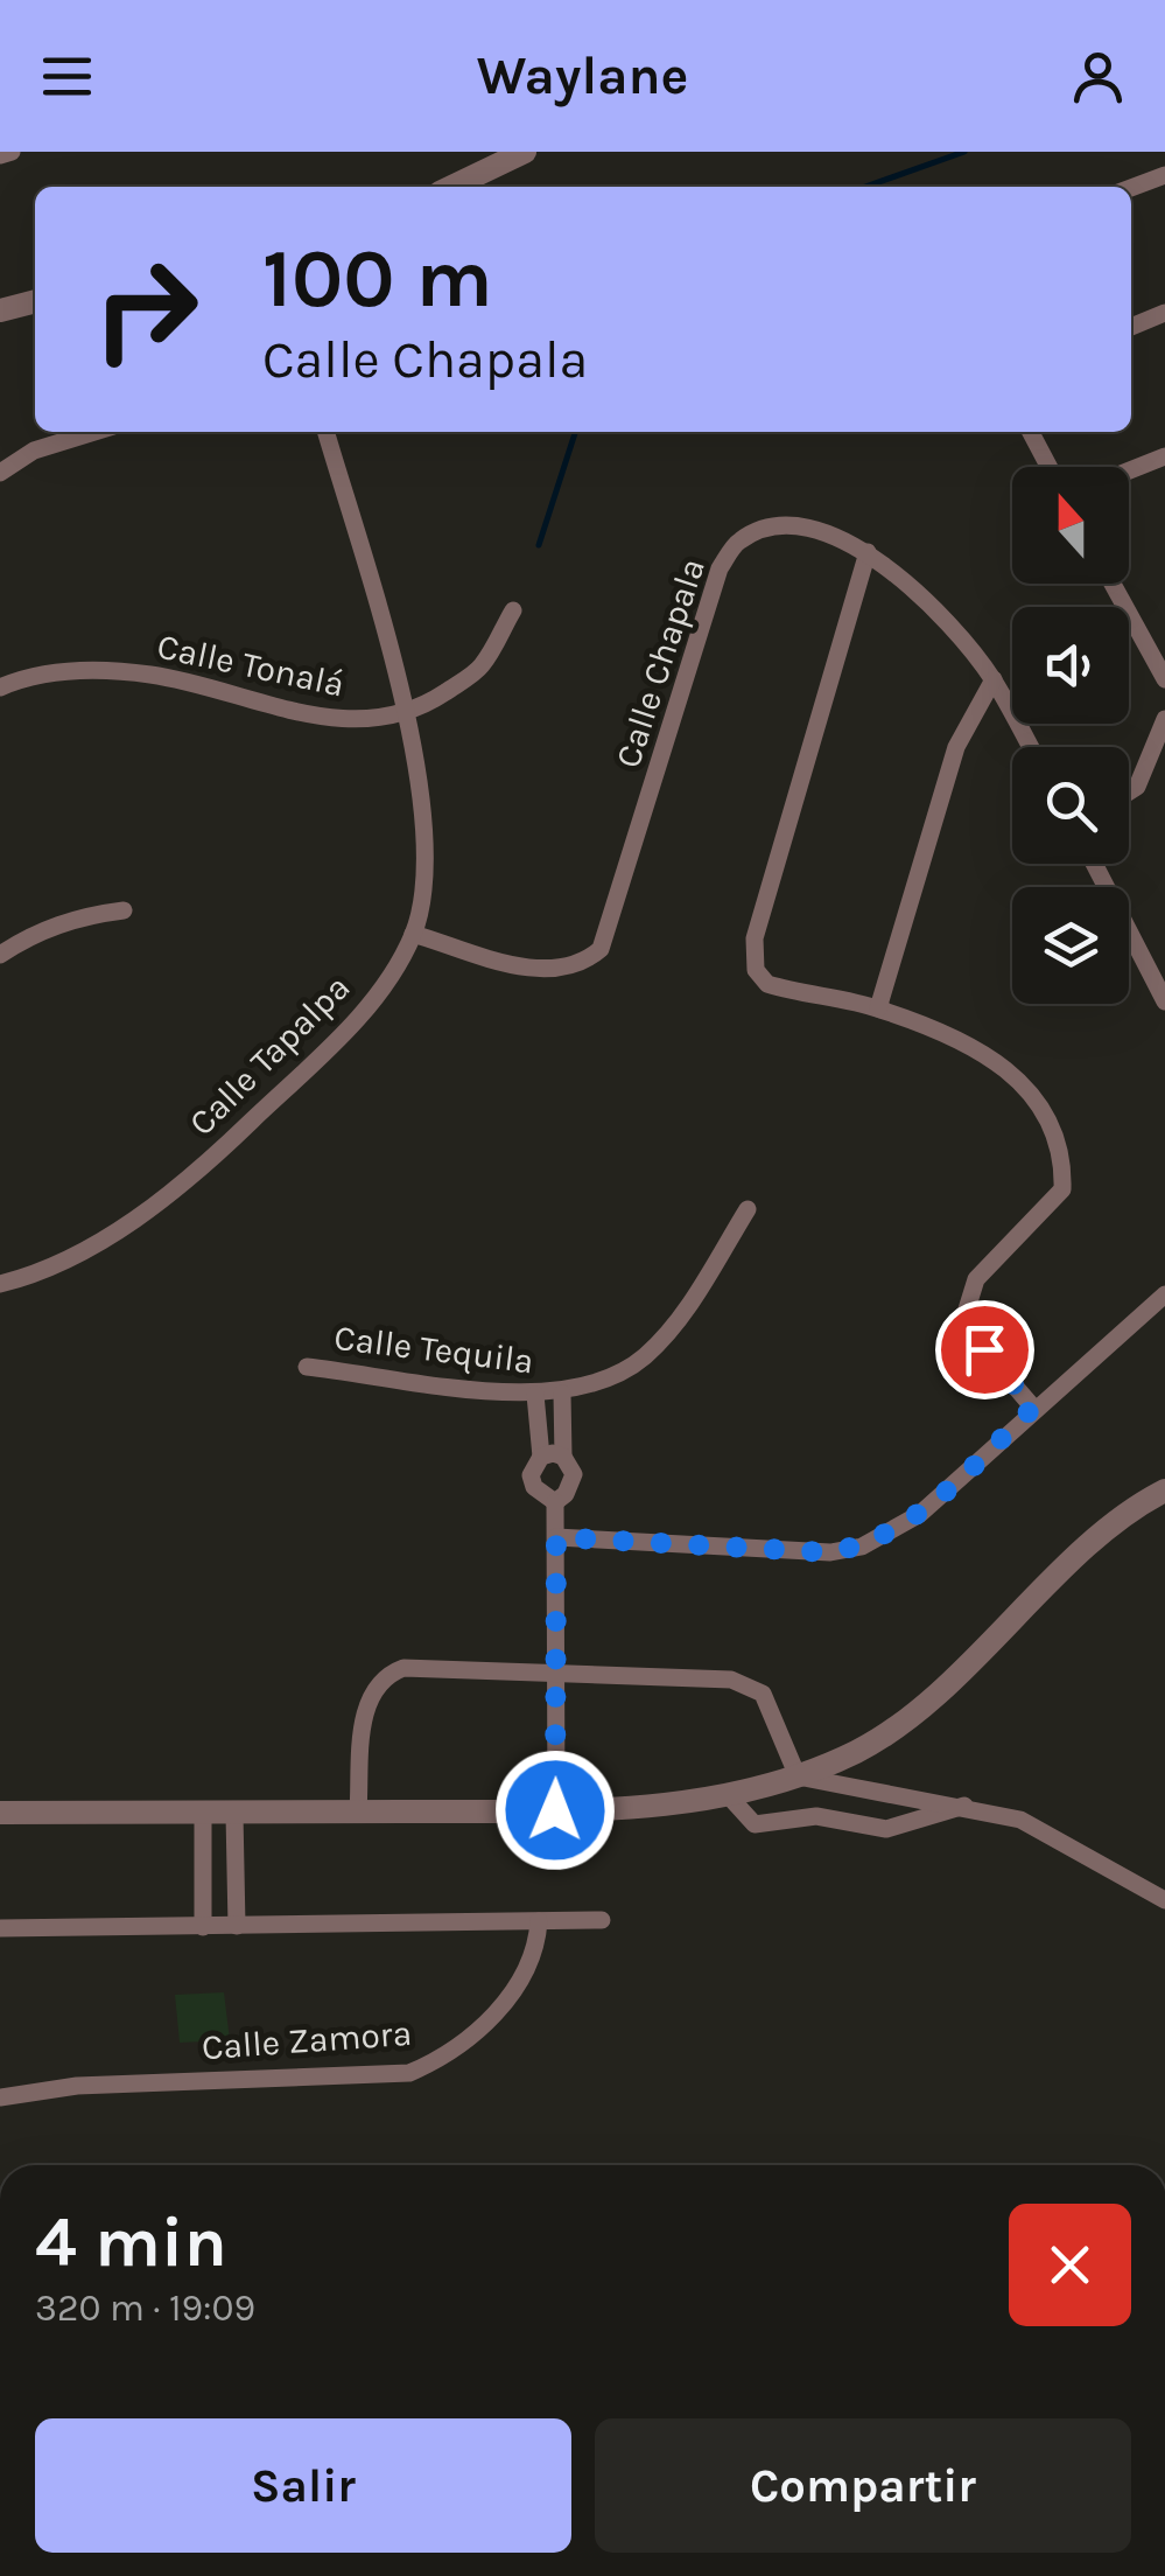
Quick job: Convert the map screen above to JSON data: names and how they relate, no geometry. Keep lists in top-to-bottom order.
{
  "streets": {
    "street": [
      "Calle Chapala",
      "Calle Tonalá",
      "Calle Tapalpa",
      "Calle Tequila",
      "Calle Zamora"
    ]
  },
  "crossings": [
    ["Calle Chapala", "Calle Tapalpa"],
    ["Calle Tonalá", "Calle Tapalpa"]
  ],
  "north": "top",
  "page": {
    "header": "Waylane",
    "turn": ["100 m", "Calle Chapala"],
    "heading": ["4 min", "320 m · 19:09"],
    "buttons": ["Salir", "Compartir"]
  }
}
